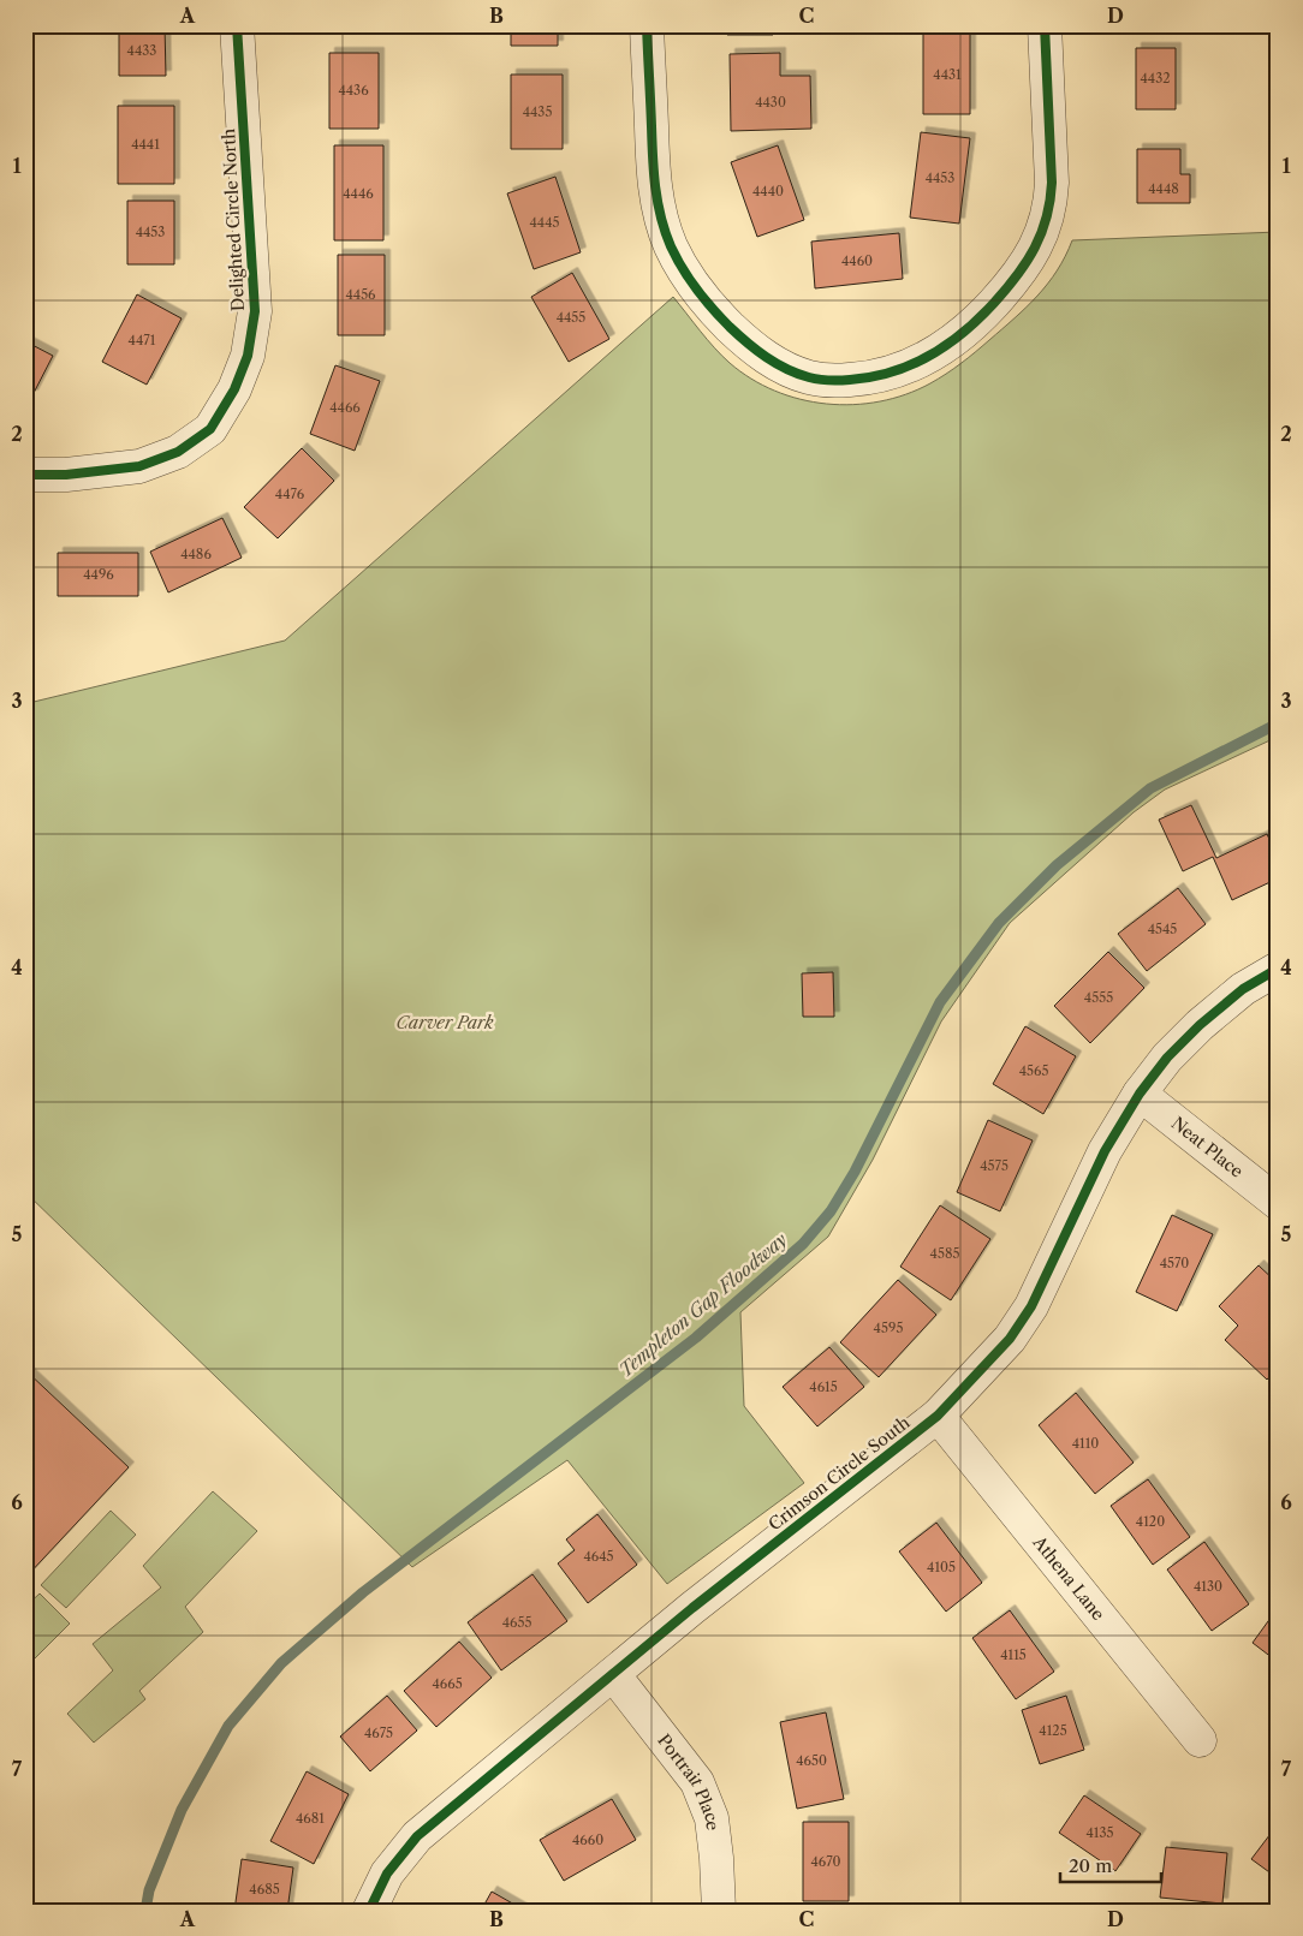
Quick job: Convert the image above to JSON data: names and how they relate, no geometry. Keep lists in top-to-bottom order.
{
  "streets": {
    "street": [
      "Delighted Circle North",
      "Neat Place",
      "Crimson Circle South",
      "Athena Lane",
      "Portrait Place"
    ]
  },
  "crossings": [
    ["Neat Place", "Crimson Circle South"],
    ["Crimson Circle South", "Athena Lane"],
    ["Crimson Circle South", "Portrait Place"]
  ],
  "water": ["Templeton Gap Floodway"],
  "parks": ["Carver Park"],
  "house_numbers": [
    "4433",
    "4431",
    "4432",
    "4436",
    "4430",
    "4435",
    "4441",
    "4453",
    "4448",
    "4440",
    "4446",
    "4445",
    "4453",
    "4460",
    "4456",
    "4455",
    "4471",
    "4466",
    "4476",
    "4486",
    "4496",
    "4545",
    "4555",
    "4565",
    "4575",
    "4585",
    "4570",
    "4595",
    "4615",
    "4110",
    "4120",
    "4645",
    "4105",
    "4130",
    "4655",
    "4115",
    "4665",
    "4125",
    "4675",
    "4650",
    "4681",
    "4135",
    "4660",
    "4670",
    "4685"
  ],
  "scale_bar": "20 m",
  "grid": {
    "columns": [
      "A",
      "B",
      "C",
      "D"
    ],
    "rows": [
      "1",
      "2",
      "3",
      "4",
      "5",
      "6",
      "7"
    ]
  }
}
